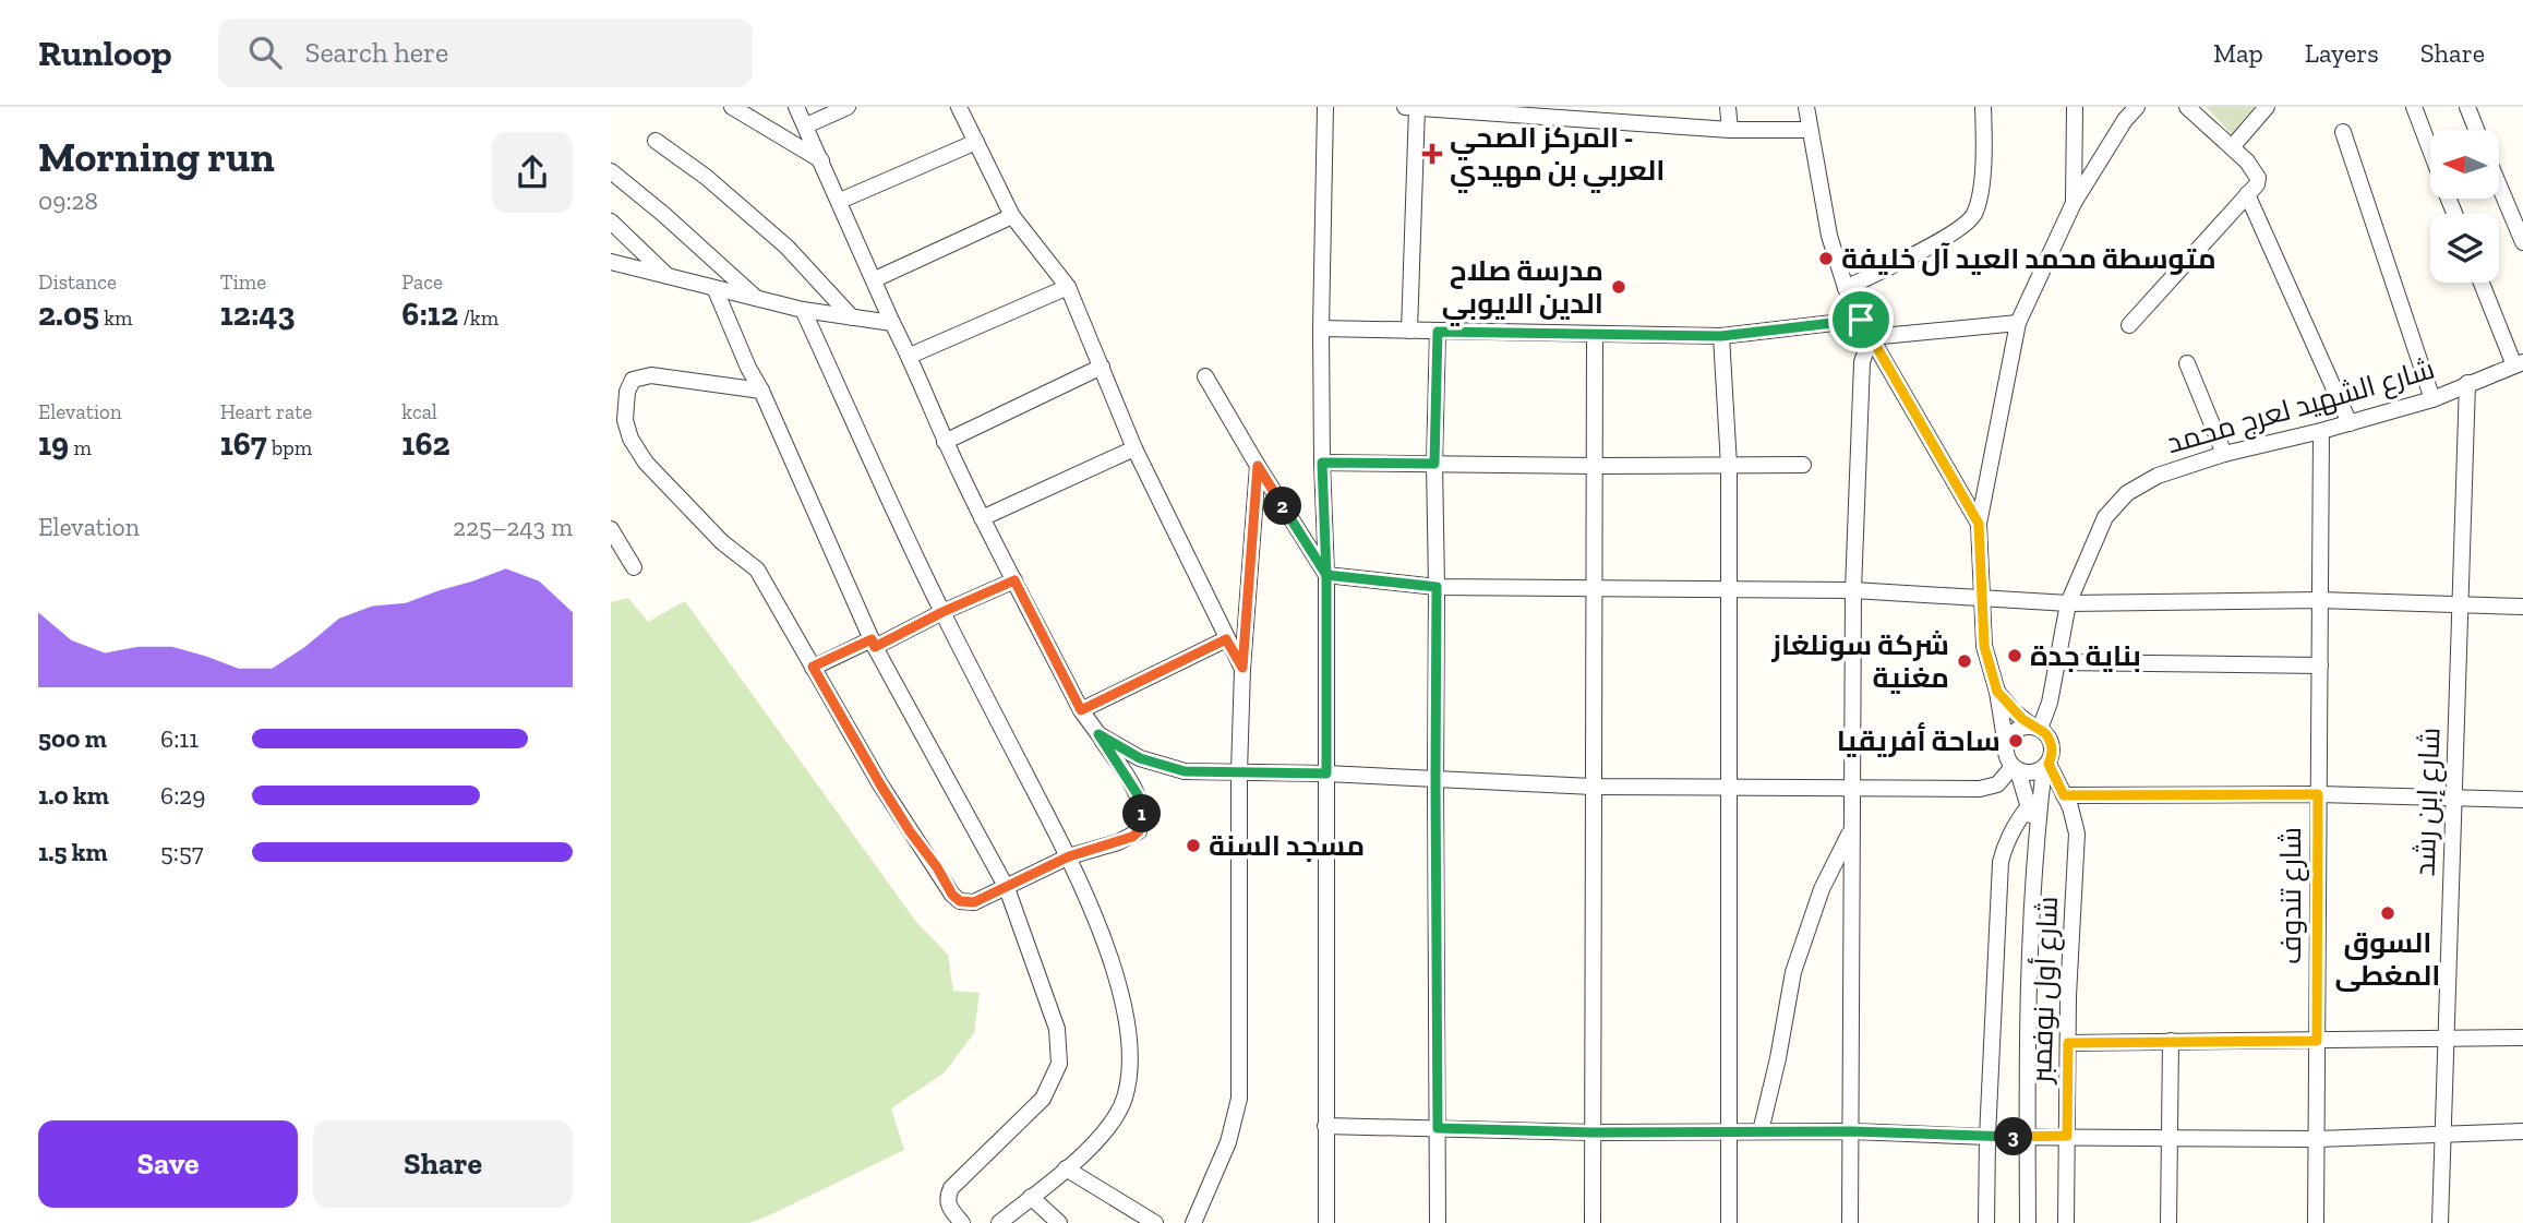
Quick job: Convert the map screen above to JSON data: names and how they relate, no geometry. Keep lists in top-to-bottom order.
{
  "streets": {
    "street": [
      "شارع الشهيد لعرج محمد",
      "شارع إبن رشد",
      "شارع تندوف",
      "شارع أول نوفمبر"
    ]
  },
  "crossings": [
    ["شارع الشهيد لعرج محمد", "شارع إبن رشد"],
    ["شارع الشهيد لعرج محمد", "شارع تندوف"],
    ["شارع الشهيد لعرج محمد", "شارع أول نوفمبر"]
  ],
  "places": {
    "health": ["المركز الصحي - العربي بن مهيدي"],
    "other": [
      "متوسطة محمد العيد آل خليفة",
      "مدرسة صلاح الدين الايوبي",
      "بناية جدة",
      "شركة سونلغاز مغنية",
      "ساحة أفريقيا",
      "مسجد السنة",
      "السوق المغطى"
    ]
  },
  "north": "left",
  "page": {
    "header": "Runloop",
    "search": "Search here",
    "nav": ["Map", "Layers", "Share"],
    "heading": ["Morning run", "09:28"],
    "stats": [
      ["Distance", "2.05 km"],
      ["Time", "12:43"],
      ["Pace", "6:12 /km"],
      ["Elevation", "19 m"],
      ["Heart rate", "167 bpm"],
      ["kcal", "162"]
    ],
    "pins": ["2", "1", "3"],
    "chart": ["Elevation", "225–243 m"],
    "list": [
      {
        "name": "500 m",
        "note": "6:11"
      },
      {
        "name": "1.0 km",
        "note": "6:29"
      },
      {
        "name": "1.5 km",
        "note": "5:57"
      }
    ],
    "buttons": ["Save", "Share"]
  }
}
